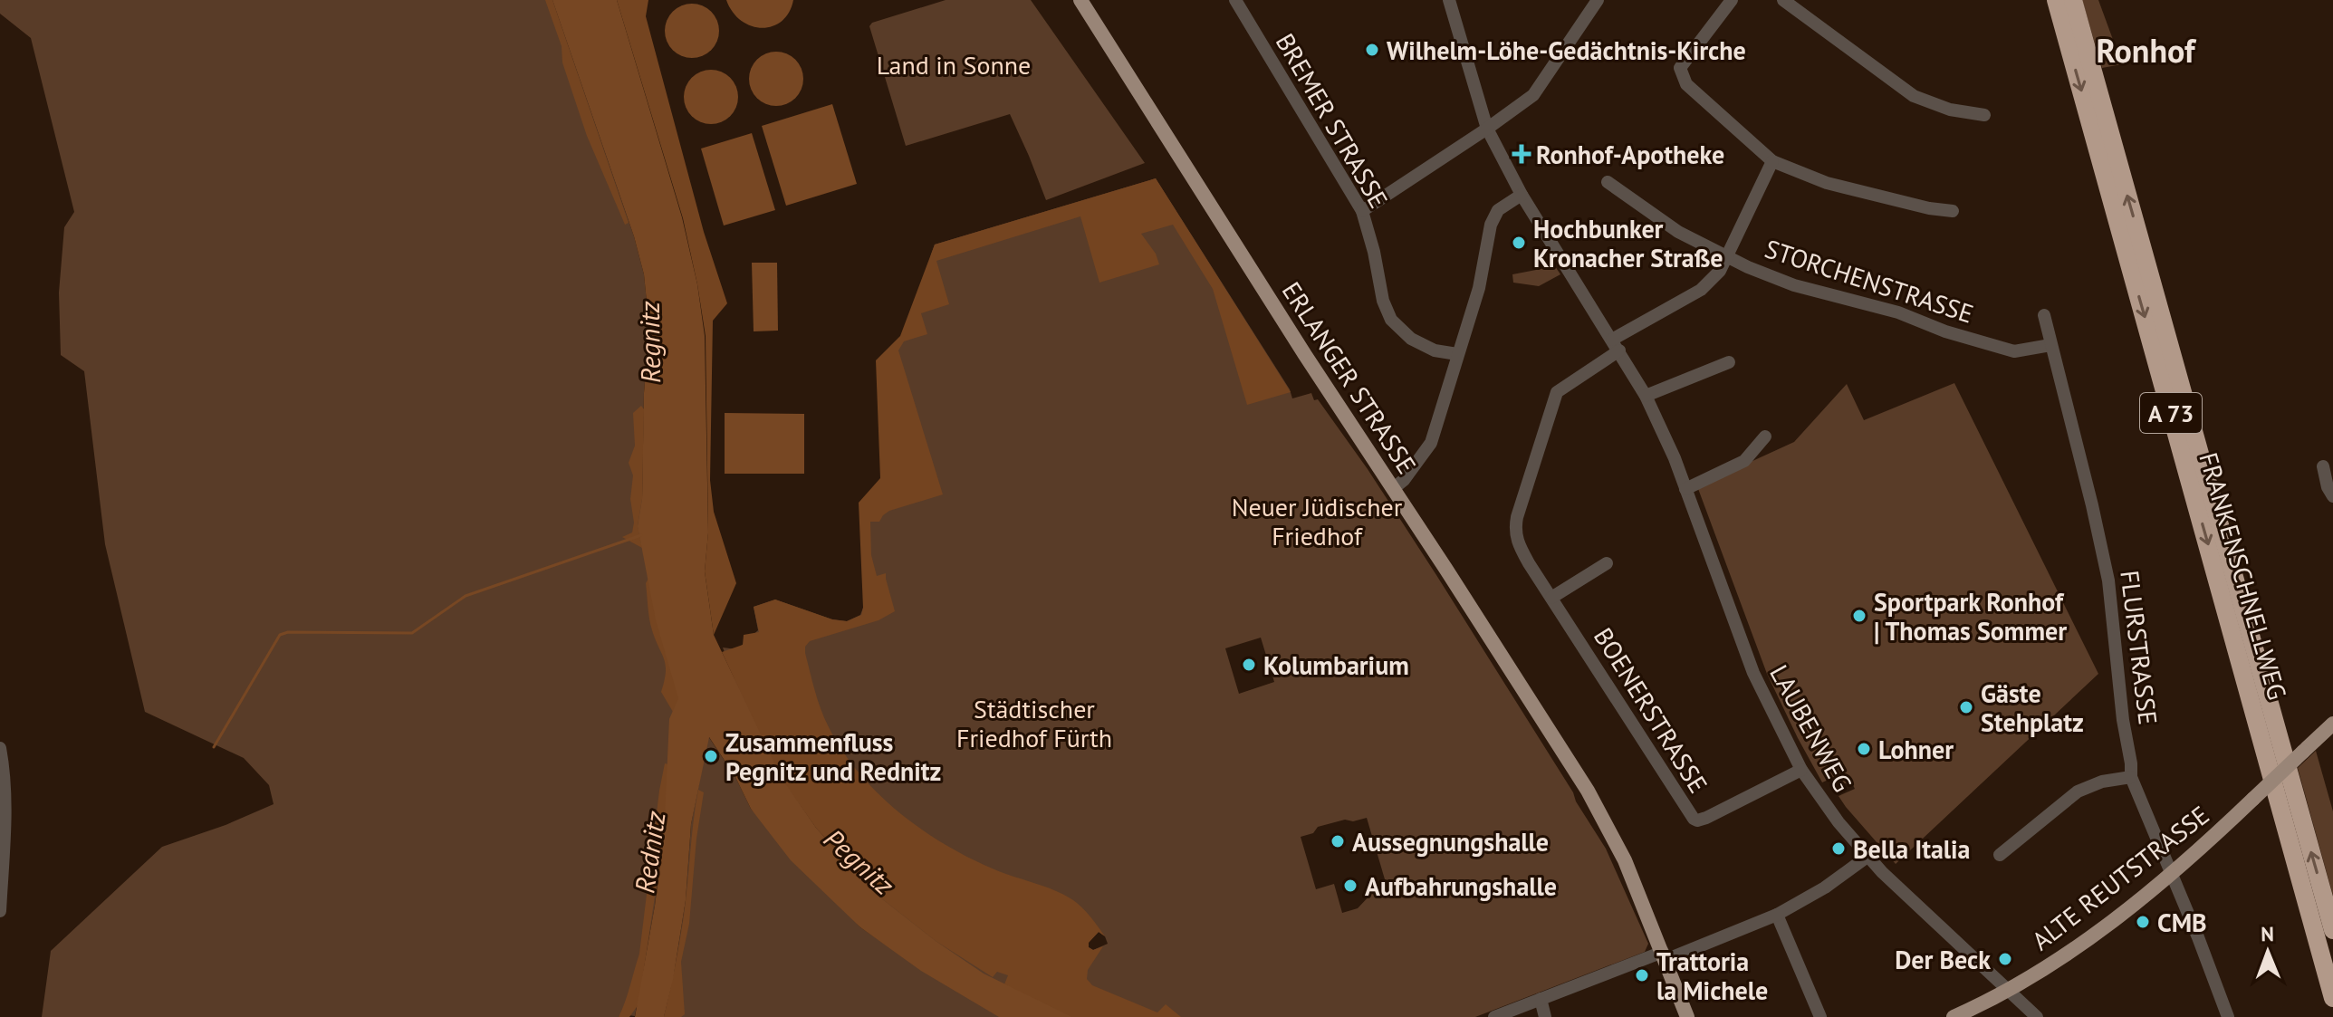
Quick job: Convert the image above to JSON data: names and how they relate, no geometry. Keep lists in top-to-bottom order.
{
  "streets": {
    "highway": ["A 73", "FRANKENSCHNELLWEG"],
    "main road": ["ERLANGER STRASSE", "ALTE REUTSTRASSE"],
    "street": [
      "BREMER STRASSE",
      "STORCHENSTRASSE",
      "FLURSTRASSE",
      "BOENERSTRASSE",
      "LAUBENWEG"
    ]
  },
  "crossings": [
    ["STORCHENSTRASSE", "FLURSTRASSE"],
    ["STORCHENSTRASSE", "BOENERSTRASSE"],
    ["FLURSTRASSE", "ALTE REUTSTRASSE"],
    ["BOENERSTRASSE", "LAUBENWEG"],
    ["LAUBENWEG", "ALTE REUTSTRASSE"]
  ],
  "districts": ["Ronhof"],
  "water": ["Regnitz", "Rednitz", "Pegnitz"],
  "parks": ["Land in Sonne", "Neuer Jüdischer Friedhof", "Städtischer Friedhof Fürth"],
  "places": {
    "other": [
      "Wilhelm-Löhe-Gedächtnis-Kirche",
      "Hochbunker Kronacher Straße",
      "Sportpark Ronhof | Thomas Sommer",
      "Kolumbarium",
      "Gäste Stehplatz",
      "Lohner",
      "Zusammenfluss Pegnitz und Rednitz",
      "Aussegnungshalle",
      "Bella Italia",
      "Aufbahrungshalle",
      "CMB",
      "Der Beck",
      "Trattoria la Michele"
    ],
    "health": ["Ronhof-Apotheke"]
  },
  "north": "top"
}
